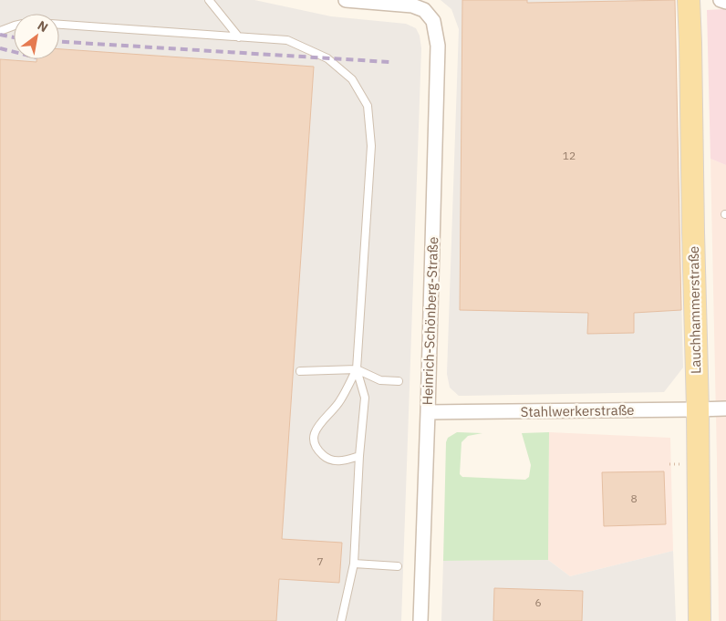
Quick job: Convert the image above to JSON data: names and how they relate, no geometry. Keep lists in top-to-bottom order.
{
  "streets": {
    "main road": ["Lauchhammerstraße"],
    "street": ["Heinrich-Schönberg-Straße", "Stahlwerkerstraße"]
  },
  "crossings": [
    ["Lauchhammerstraße", "Stahlwerkerstraße"],
    ["Heinrich-Schönberg-Straße", "Stahlwerkerstraße"]
  ],
  "house_numbers": [
    "12",
    "8",
    "7",
    "6"
  ],
  "north": "top right"
}
